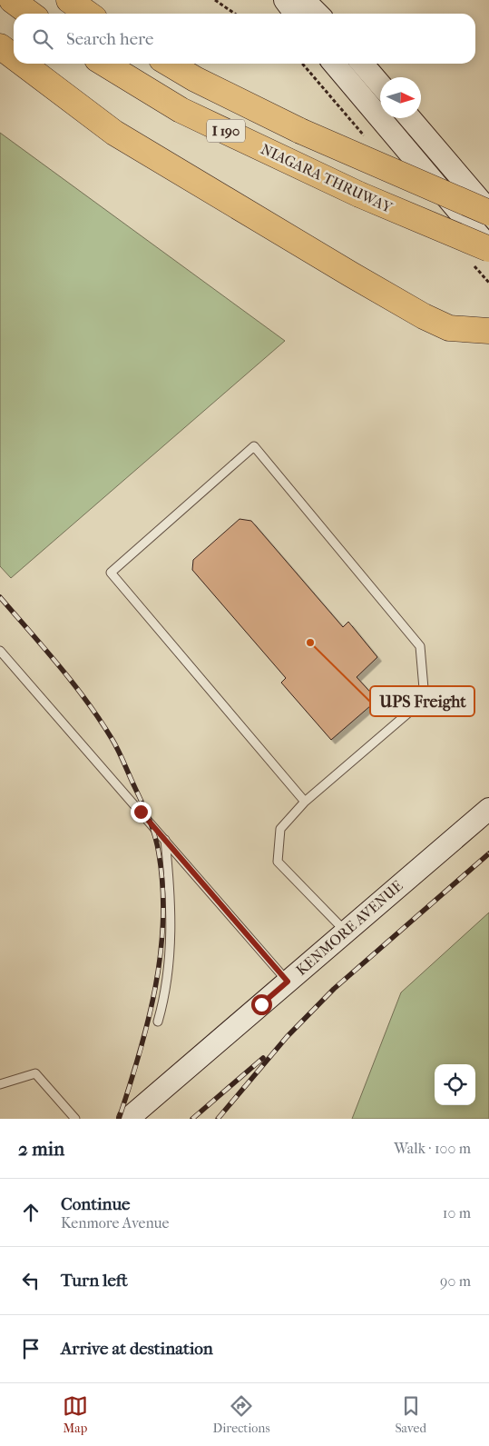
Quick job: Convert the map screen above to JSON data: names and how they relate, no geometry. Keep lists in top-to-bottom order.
{
  "streets": {
    "highway": ["I 190", "NIAGARA THRUWAY"],
    "street": ["KENMORE AVENUE"]
  },
  "places": ["UPS Freight"],
  "north": "right",
  "page": {
    "search": "Search here",
    "heading": ["2 min", "Walk · 100 m"],
    "list": [
      ["Continue", "Kenmore Avenue", "10 m"],
      ["Turn left", "90 m"],
      "Arrive at destination"
    ],
    "nav": ["Map", "Directions", "Saved"]
  }
}
